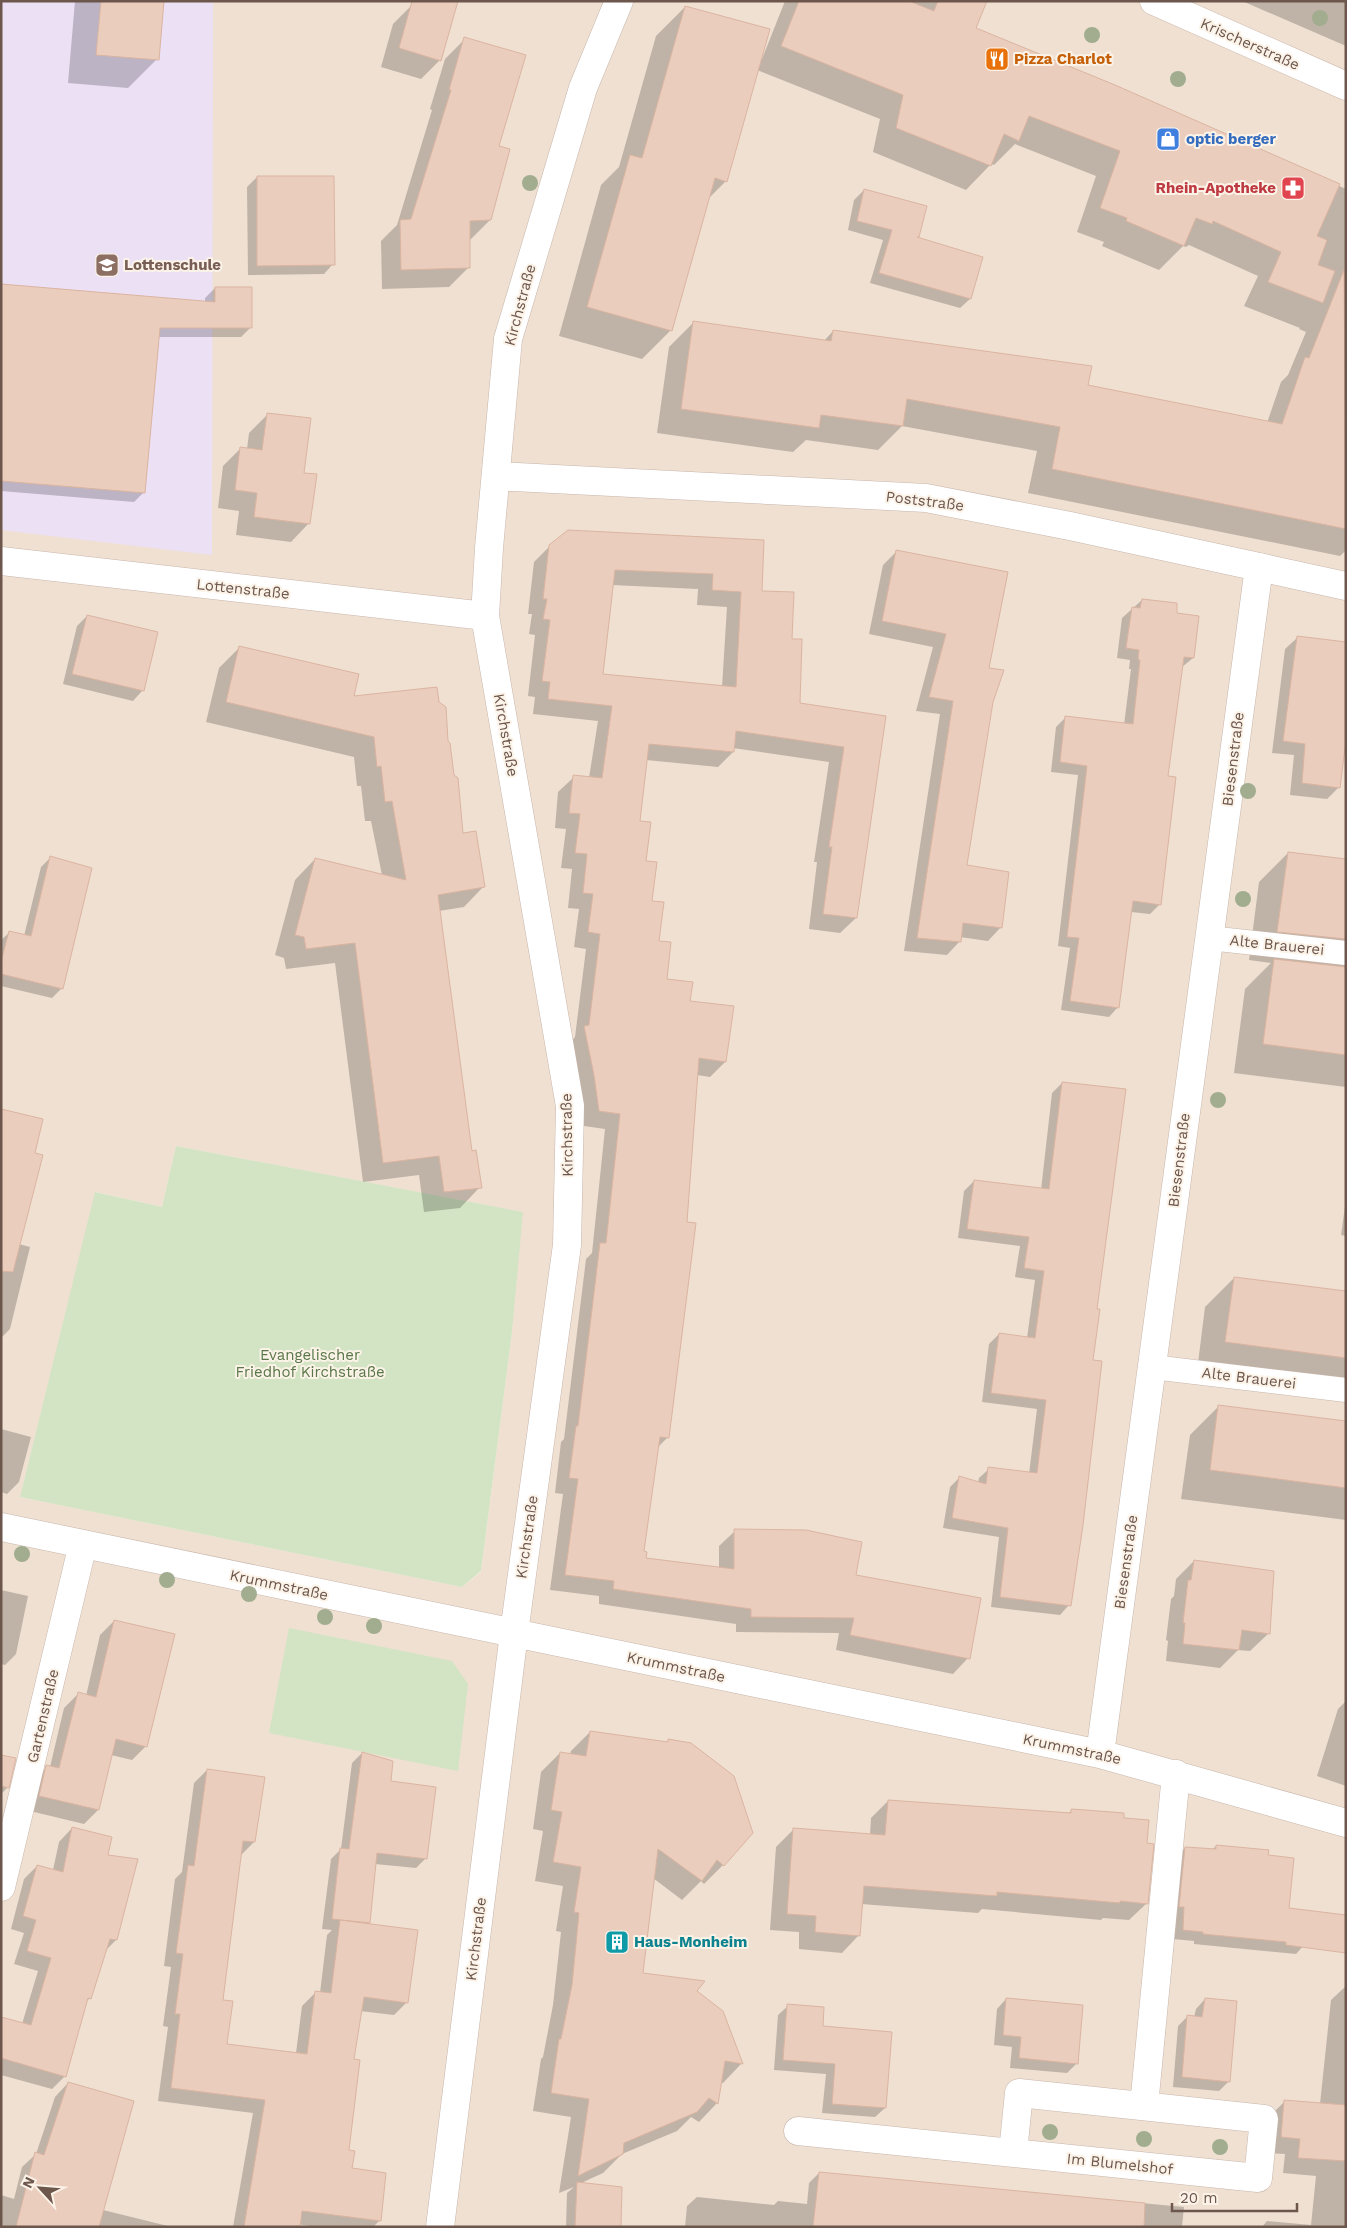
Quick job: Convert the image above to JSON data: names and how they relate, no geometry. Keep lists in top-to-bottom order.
{
  "streets": {
    "street": [
      "Krischerstraße",
      "Kirchstraße",
      "Poststraße",
      "Lottenstraße",
      "Biesenstraße",
      "Krummstraße",
      "Gartenstraße",
      "Im Blumelshof"
    ],
    "lane": ["Alte Brauerei"]
  },
  "crossings": [
    ["Kirchstraße", "Poststraße"],
    ["Kirchstraße", "Lottenstraße"],
    ["Kirchstraße", "Krummstraße"],
    ["Poststraße", "Biesenstraße"],
    ["Biesenstraße", "Alte Brauerei"],
    ["Biesenstraße", "Krummstraße"],
    ["Krummstraße", "Gartenstraße"]
  ],
  "parks": ["Evangelischer Friedhof Kirchstraße"],
  "places": {
    "restaurant": ["Pizza Charlot"],
    "shop": ["optic berger"],
    "pharmacy": ["Rhein-Apotheke"],
    "school or university": ["Lottenschule"],
    "building": ["Haus-Monheim"]
  },
  "scale_bar": "20 m",
  "north": "top left"
}
